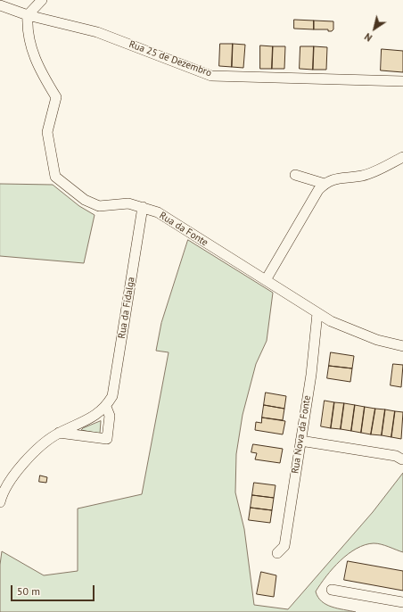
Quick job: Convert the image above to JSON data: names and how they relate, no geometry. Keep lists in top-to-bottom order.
{
  "streets": {
    "street": [
      "Rua 25 de Dezembro",
      "Rua da Fonte",
      "Rua da Fidalga",
      "Rua Nova da Fonte"
    ]
  },
  "crossings": [
    ["Rua 25 de Dezembro", "Rua da Fonte"],
    ["Rua da Fonte", "Rua da Fidalga"],
    ["Rua da Fonte", "Rua Nova da Fonte"]
  ],
  "scale_bar": "50 m",
  "north": "bottom left"
}
